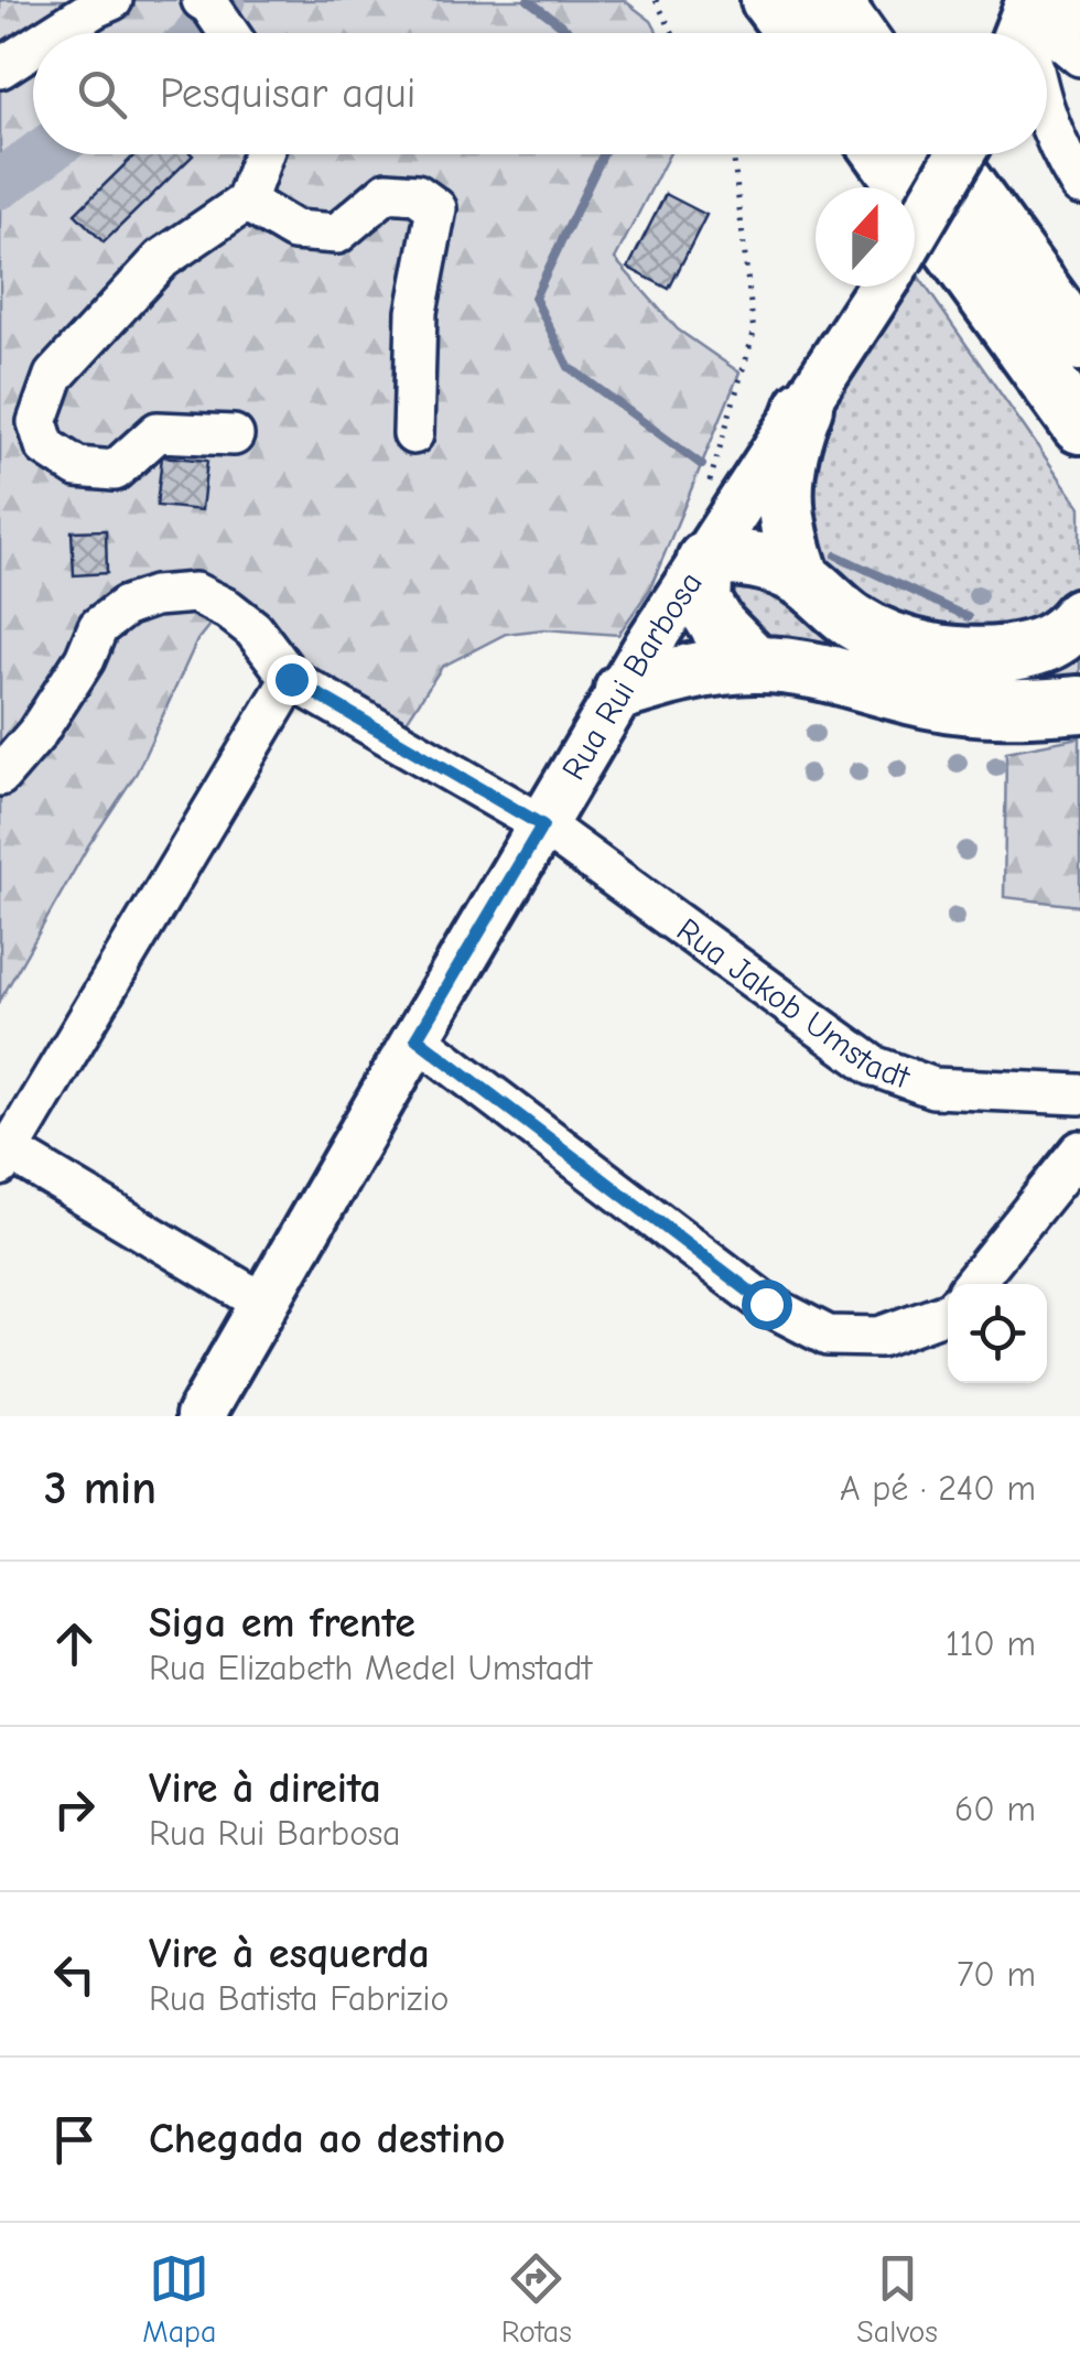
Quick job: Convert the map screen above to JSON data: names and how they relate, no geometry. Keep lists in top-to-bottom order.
{
  "streets": {
    "main road": ["Rua Rui Barbosa"],
    "street": ["Rua Jakob Umstadt"]
  },
  "crossings": [
    ["Rua Rui Barbosa", "Rua Jakob Umstadt"]
  ],
  "north": "top",
  "page": {
    "search": "Pesquisar aqui",
    "heading": ["3 min", "A pé · 240 m"],
    "list": [
      ["Siga em frente", "Rua Elizabeth Medel Umstadt", "110 m"],
      ["Vire à direita", "Rua Rui Barbosa", "60 m"],
      ["Vire à esquerda", "Rua Batista Fabrizio", "70 m"],
      "Chegada ao destino"
    ],
    "nav": ["Mapa", "Rotas", "Salvos"]
  }
}
